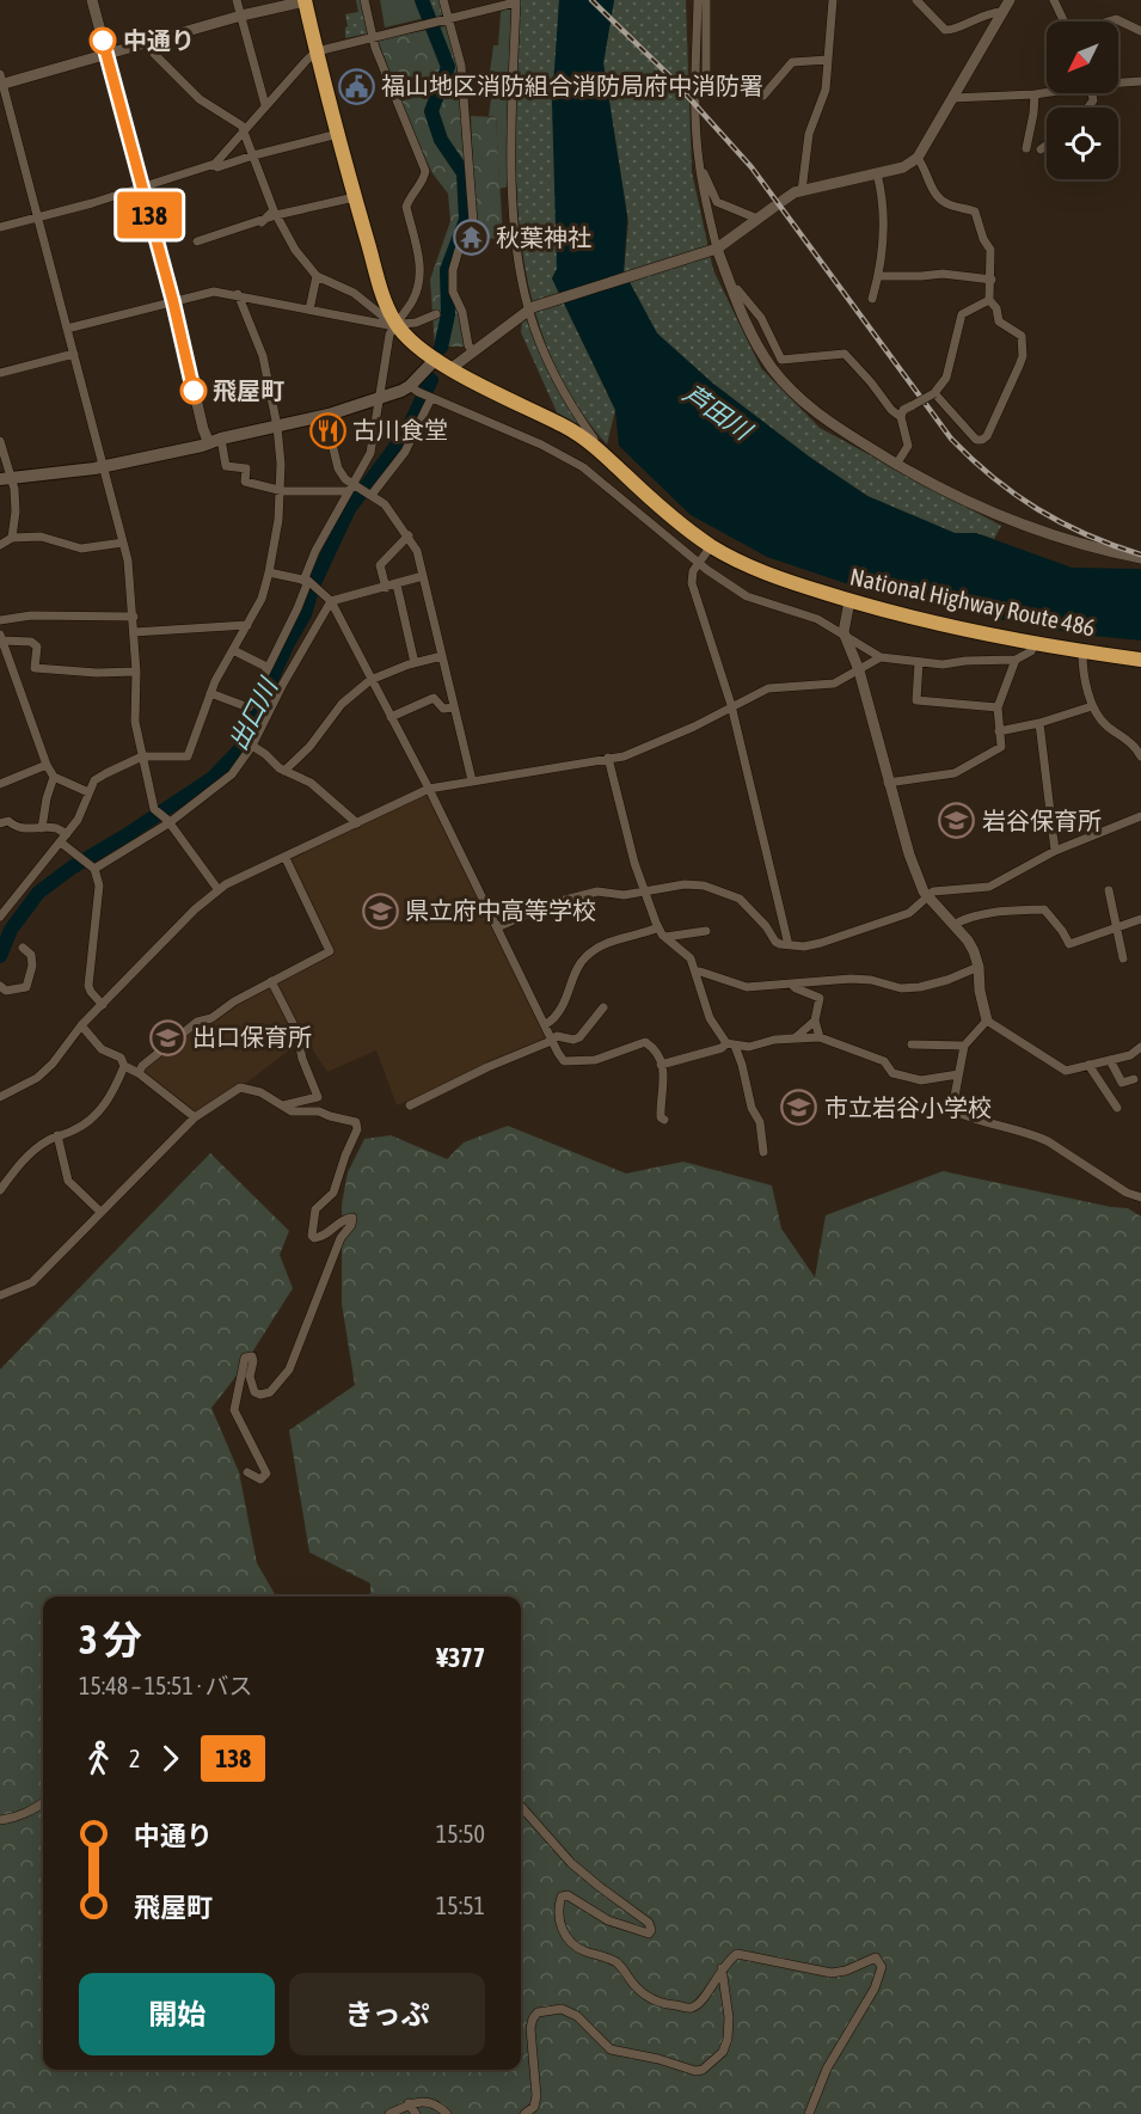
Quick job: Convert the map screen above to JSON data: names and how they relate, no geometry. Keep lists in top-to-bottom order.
{
  "streets": {
    "highway": ["National Highway Route 486"]
  },
  "water": ["芦田川", "出口川"],
  "places": {
    "other": ["中通り", "飛屋町"],
    "public building": ["福山地区消防組合消防局府中消防署"],
    "temple": ["秋葉神社"],
    "restaurant": ["古川食堂"],
    "school or university": [
      "岩谷保育所",
      "県立府中高等学校",
      "出口保育所",
      "市立岩谷小学校"
    ]
  },
  "lines": ["bus line 138"],
  "north": "bottom left",
  "page": {
    "on_map": "138",
    "heading": ["3 分", "15:48 – 15:51 · バス", "¥377"],
    "legs": ["2", "138"],
    "list": [
      {
        "name": "中通り",
        "value": "15:50"
      },
      {
        "name": "飛屋町",
        "value": "15:51"
      }
    ],
    "buttons": ["開始", "きっぷ"]
  }
}
